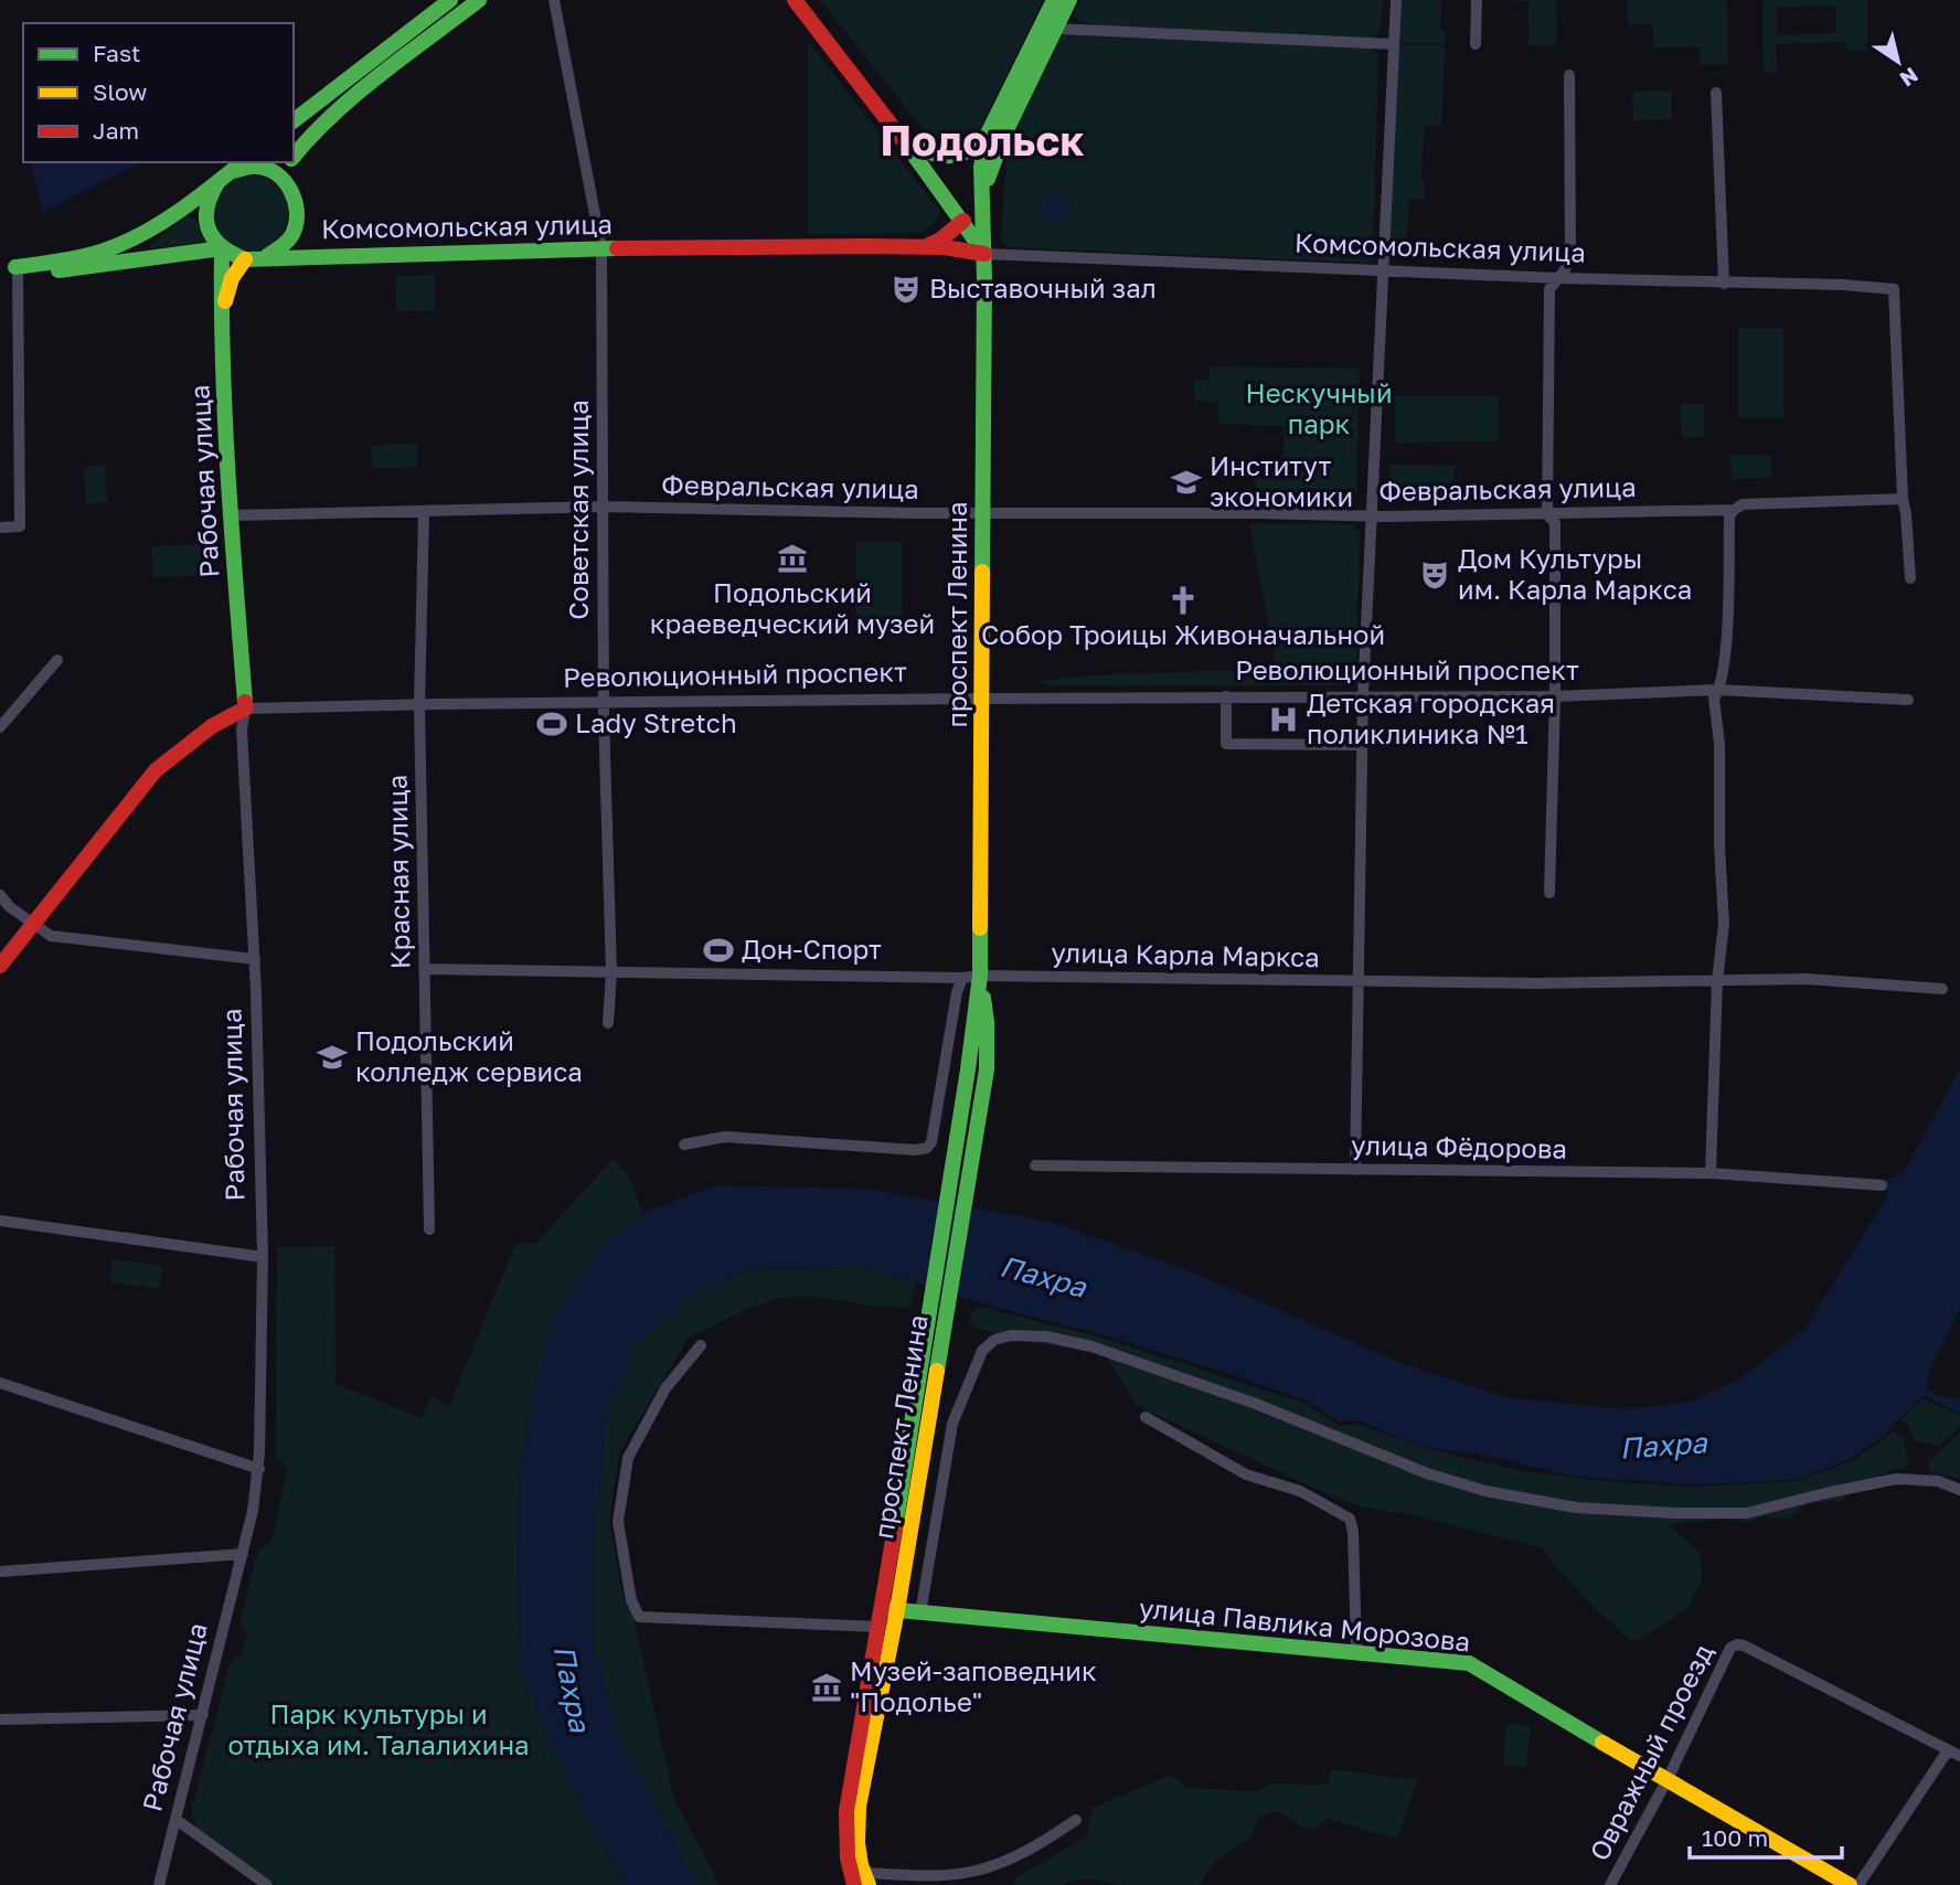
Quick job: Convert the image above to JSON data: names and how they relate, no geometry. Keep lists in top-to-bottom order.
{
  "streets": {
    "main road": [
      "Комсомольская улица",
      "Рабочая улица",
      "проспект Ленина",
      "Революционный проспект",
      "улица Павлика Морозова"
    ],
    "street": [
      "Февральская улица",
      "Советская улица",
      "Красная улица",
      "улица Карла Маркса",
      "улица Фёдорова",
      "Овражный проезд"
    ]
  },
  "crossings": [
    ["Комсомольская улица", "Рабочая улица"],
    ["Комсомольская улица", "Февральская улица"],
    ["Комсомольская улица", "Советская улица"],
    ["Комсомольская улица", "проспект Ленина"],
    ["Рабочая улица", "Февральская улица"],
    ["Рабочая улица", "Революционный проспект"],
    ["Февральская улица", "Советская улица"],
    ["Февральская улица", "проспект Ленина"],
    ["Февральская улица", "Красная улица"],
    ["Советская улица", "Революционный проспект"],
    ["Советская улица", "улица Карла Маркса"],
    ["проспект Ленина", "Революционный проспект"],
    ["проспект Ленина", "улица Карла Маркса"],
    ["проспект Ленина", "улица Павлика Морозова"],
    ["Революционный проспект", "Красная улица"],
    ["Красная улица", "улица Карла Маркса"],
    ["улица Павлика Морозова", "Овражный проезд"]
  ],
  "districts": ["Подольск"],
  "water": ["Пахра"],
  "parks": ["Нескучный парк", "Парк культуры и отдыха им. Талалихина"],
  "places": {
    "theatre": ["Выставочный зал", "Дом Культуры им. Карла Маркса"],
    "school or university": ["Институт экономики", "Подольский колледж сервиса"],
    "museum": ["Подольский краеведческий музей", "Музей-заповедник \"Подолье\""],
    "church": ["Собор Троицы Живоначальной"],
    "hospital": ["Детская городская поликлиника №1"],
    "sports": ["Lady Stretch", "Дон-Спорт"]
  },
  "legend": ["Fast", "Slow", "Jam"],
  "scale_bar": "100 m",
  "north": "bottom right"
}
